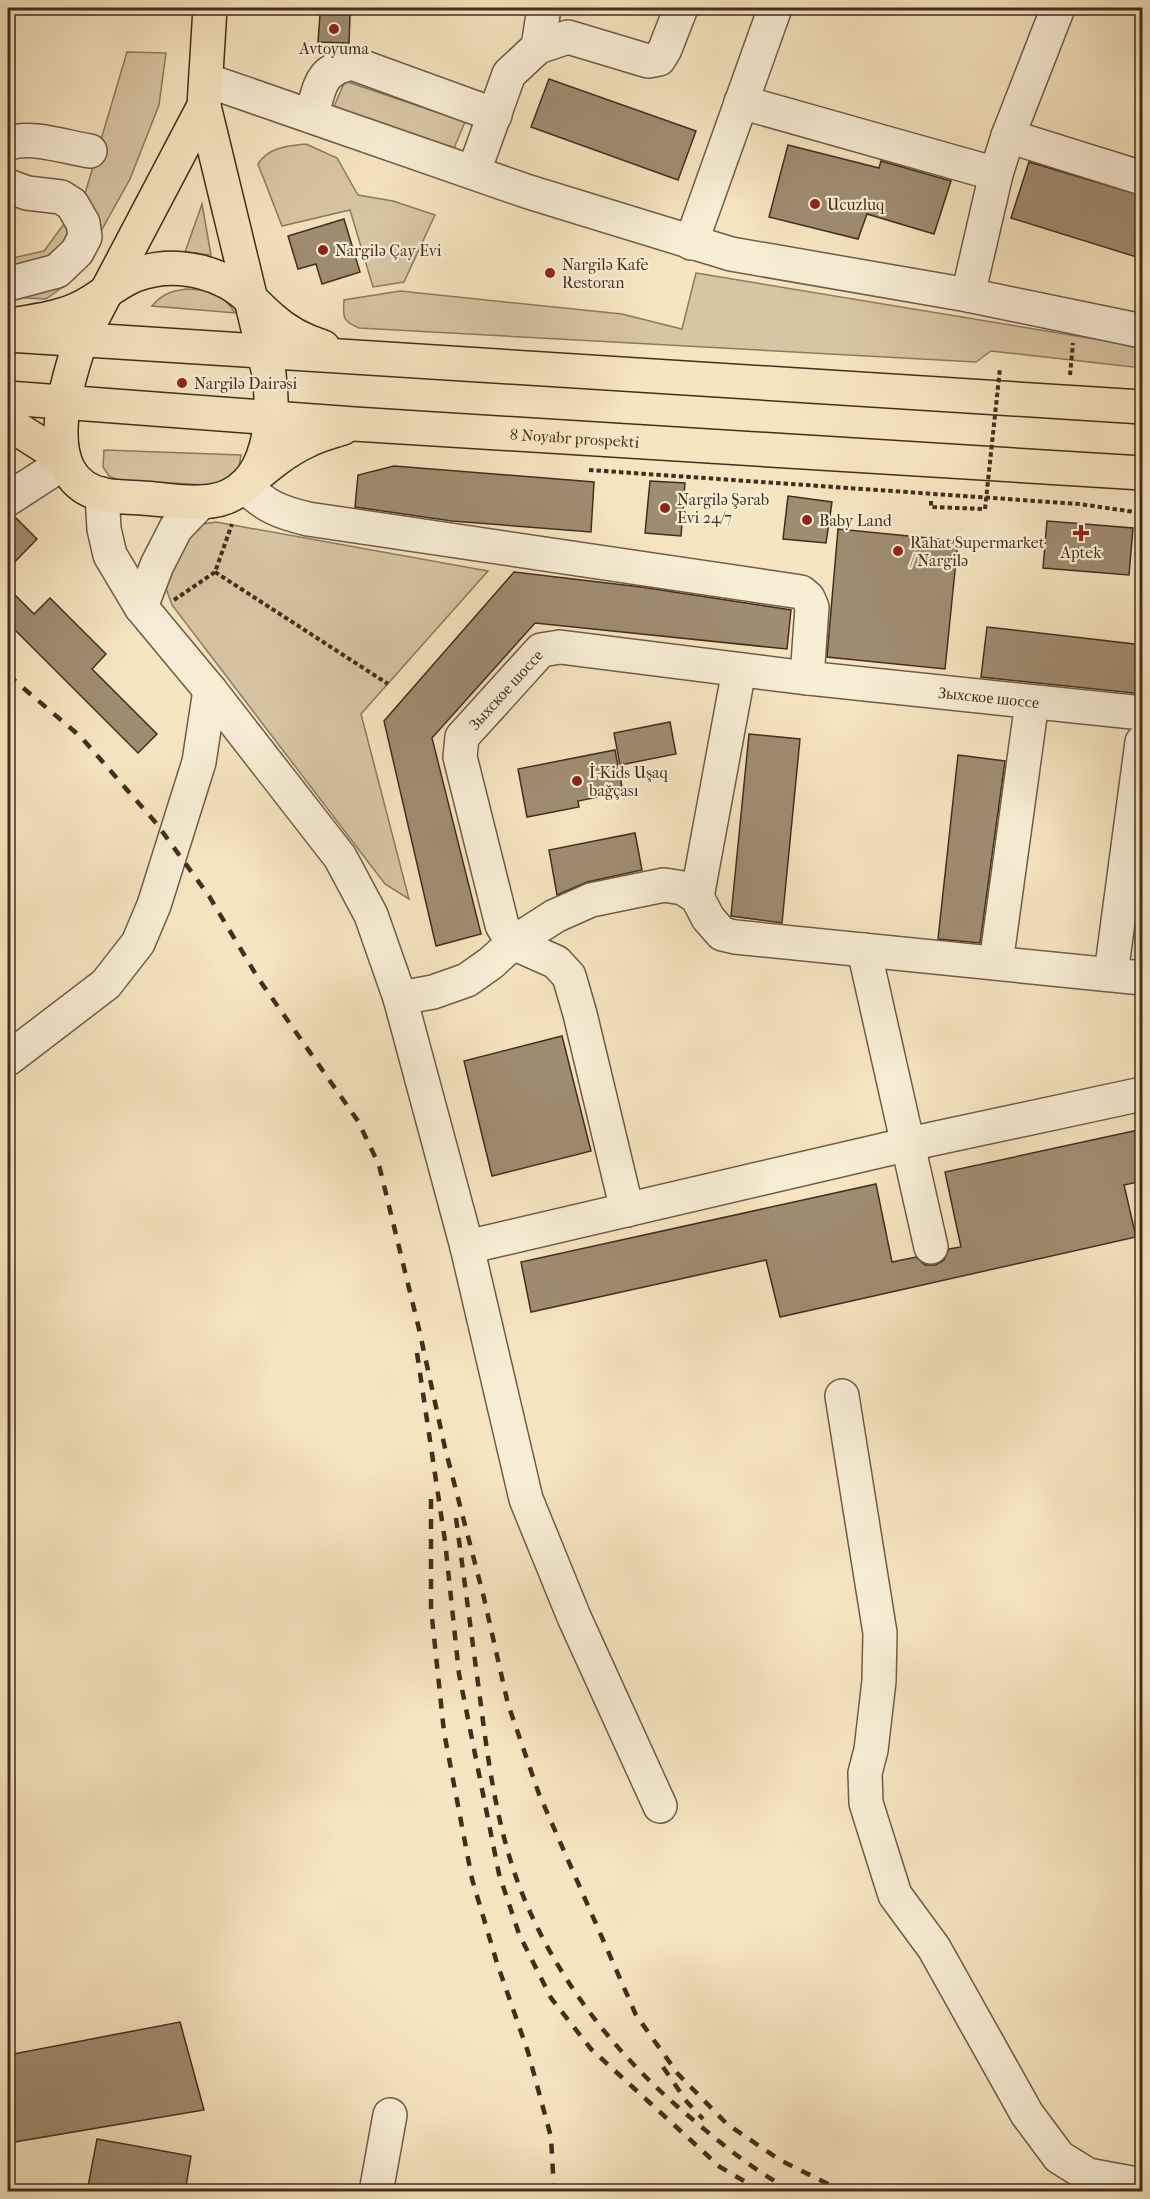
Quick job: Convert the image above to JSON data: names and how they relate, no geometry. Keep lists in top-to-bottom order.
{
  "streets": {
    "main road": ["8 Noyabr prospekti"],
    "lane": ["Зыхское шоссе"]
  },
  "places": {
    "other": [
      "Avtoyuma",
      "Ucuzluq",
      "Nargilə Çay Evi",
      "Nargilə Kafe Restoran",
      "Nargilə Dairəsi",
      "Nargilə Şərab Evi 24/7",
      "Baby Land",
      "Rahat Supermarket / Nargilə",
      "İ-Kids Uşaq bağçası"
    ],
    "health": ["Aptek"]
  }
}
